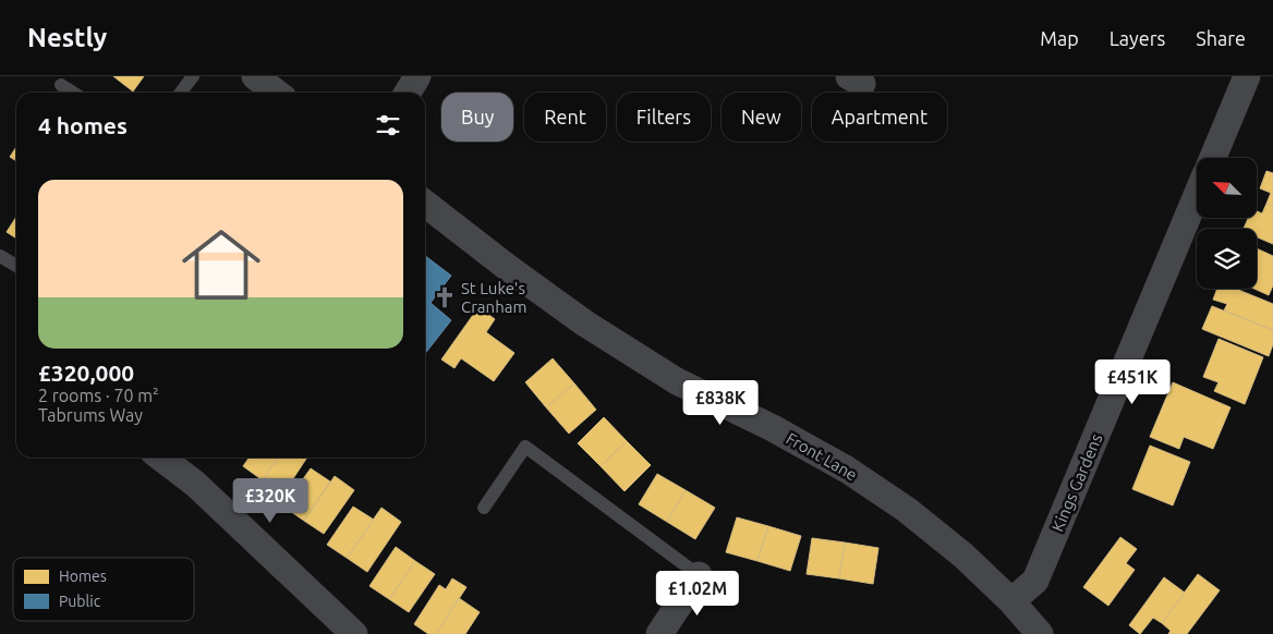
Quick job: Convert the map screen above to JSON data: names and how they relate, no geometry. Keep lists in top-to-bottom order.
{
  "streets": {
    "street": ["Front Lane", "Kings Gardens"]
  },
  "crossings": [
    ["Front Lane", "Kings Gardens"]
  ],
  "places": {
    "church": ["St Luke's Cranham"]
  },
  "legend": ["Homes", "Public"],
  "north": "top left",
  "page": {
    "header": "Nestly",
    "nav": ["Map", "Layers", "Share"],
    "chip": [
      "Buy",
      "Rent",
      "Filters",
      "New",
      "Apartment"
    ],
    "heading": "4 homes",
    "list": [
      {
        "name": "£320,000",
        "note": "2 rooms · 70 m² · Tabrums Way"
      }
    ],
    "price": [
      "£451K",
      "£838K",
      "£320K",
      "£1.02M"
    ]
  }
}
